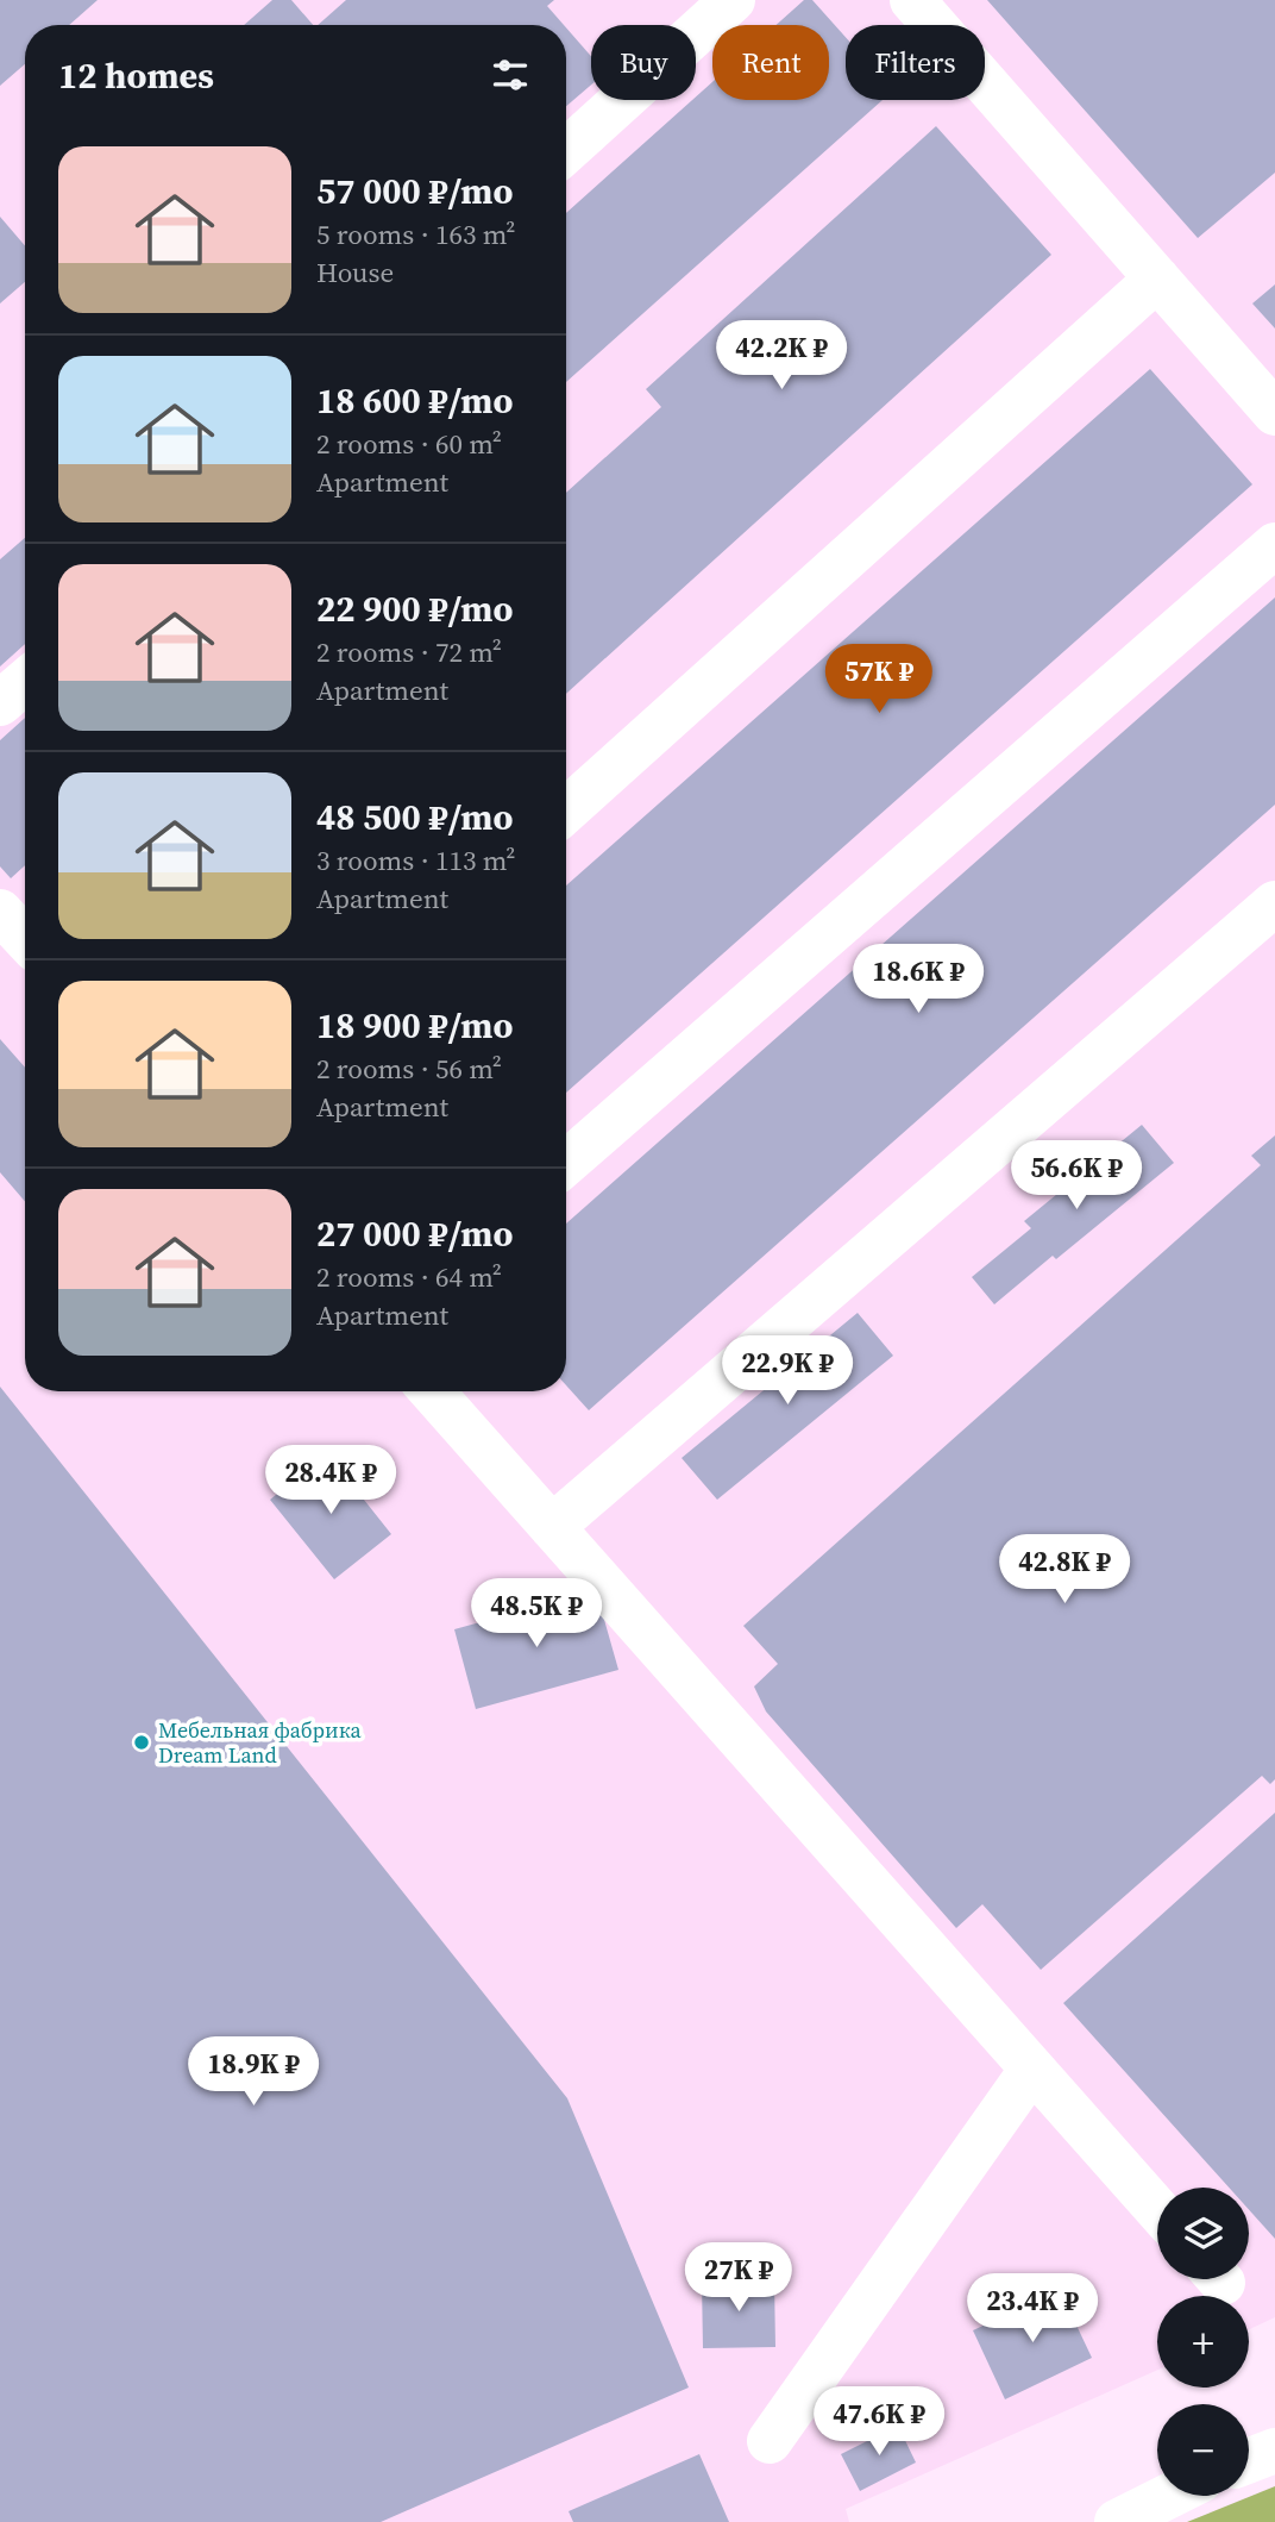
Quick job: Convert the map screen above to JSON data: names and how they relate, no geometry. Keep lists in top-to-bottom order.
{
  "places": ["Мебельная фабрика Dream Land"],
  "page": {
    "chip": ["Buy", "Rent", "Filters"],
    "heading": "12 homes",
    "list": [
      {
        "name": "57 000 ₽/mo",
        "note": "5 rooms · 163 m² · House"
      },
      {
        "name": "18 600 ₽/mo",
        "note": "2 rooms · 60 m² · Apartment"
      },
      {
        "name": "22 900 ₽/mo",
        "note": "2 rooms · 72 m² · Apartment"
      },
      {
        "name": "48 500 ₽/mo",
        "note": "3 rooms · 113 m² · Apartment"
      },
      {
        "name": "18 900 ₽/mo",
        "note": "2 rooms · 56 m² · Apartment"
      },
      {
        "name": "27 000 ₽/mo",
        "note": "2 rooms · 64 m² · Apartment"
      }
    ],
    "price": [
      "42.2K ₽",
      "57K ₽",
      "18.6K ₽",
      "56.6K ₽",
      "22.9K ₽",
      "28.4K ₽",
      "42.8K ₽",
      "48.5K ₽",
      "18.9K ₽",
      "27K ₽",
      "23.4K ₽",
      "47.6K ₽"
    ],
    "map_buttons": ["+", "−"]
  }
}
